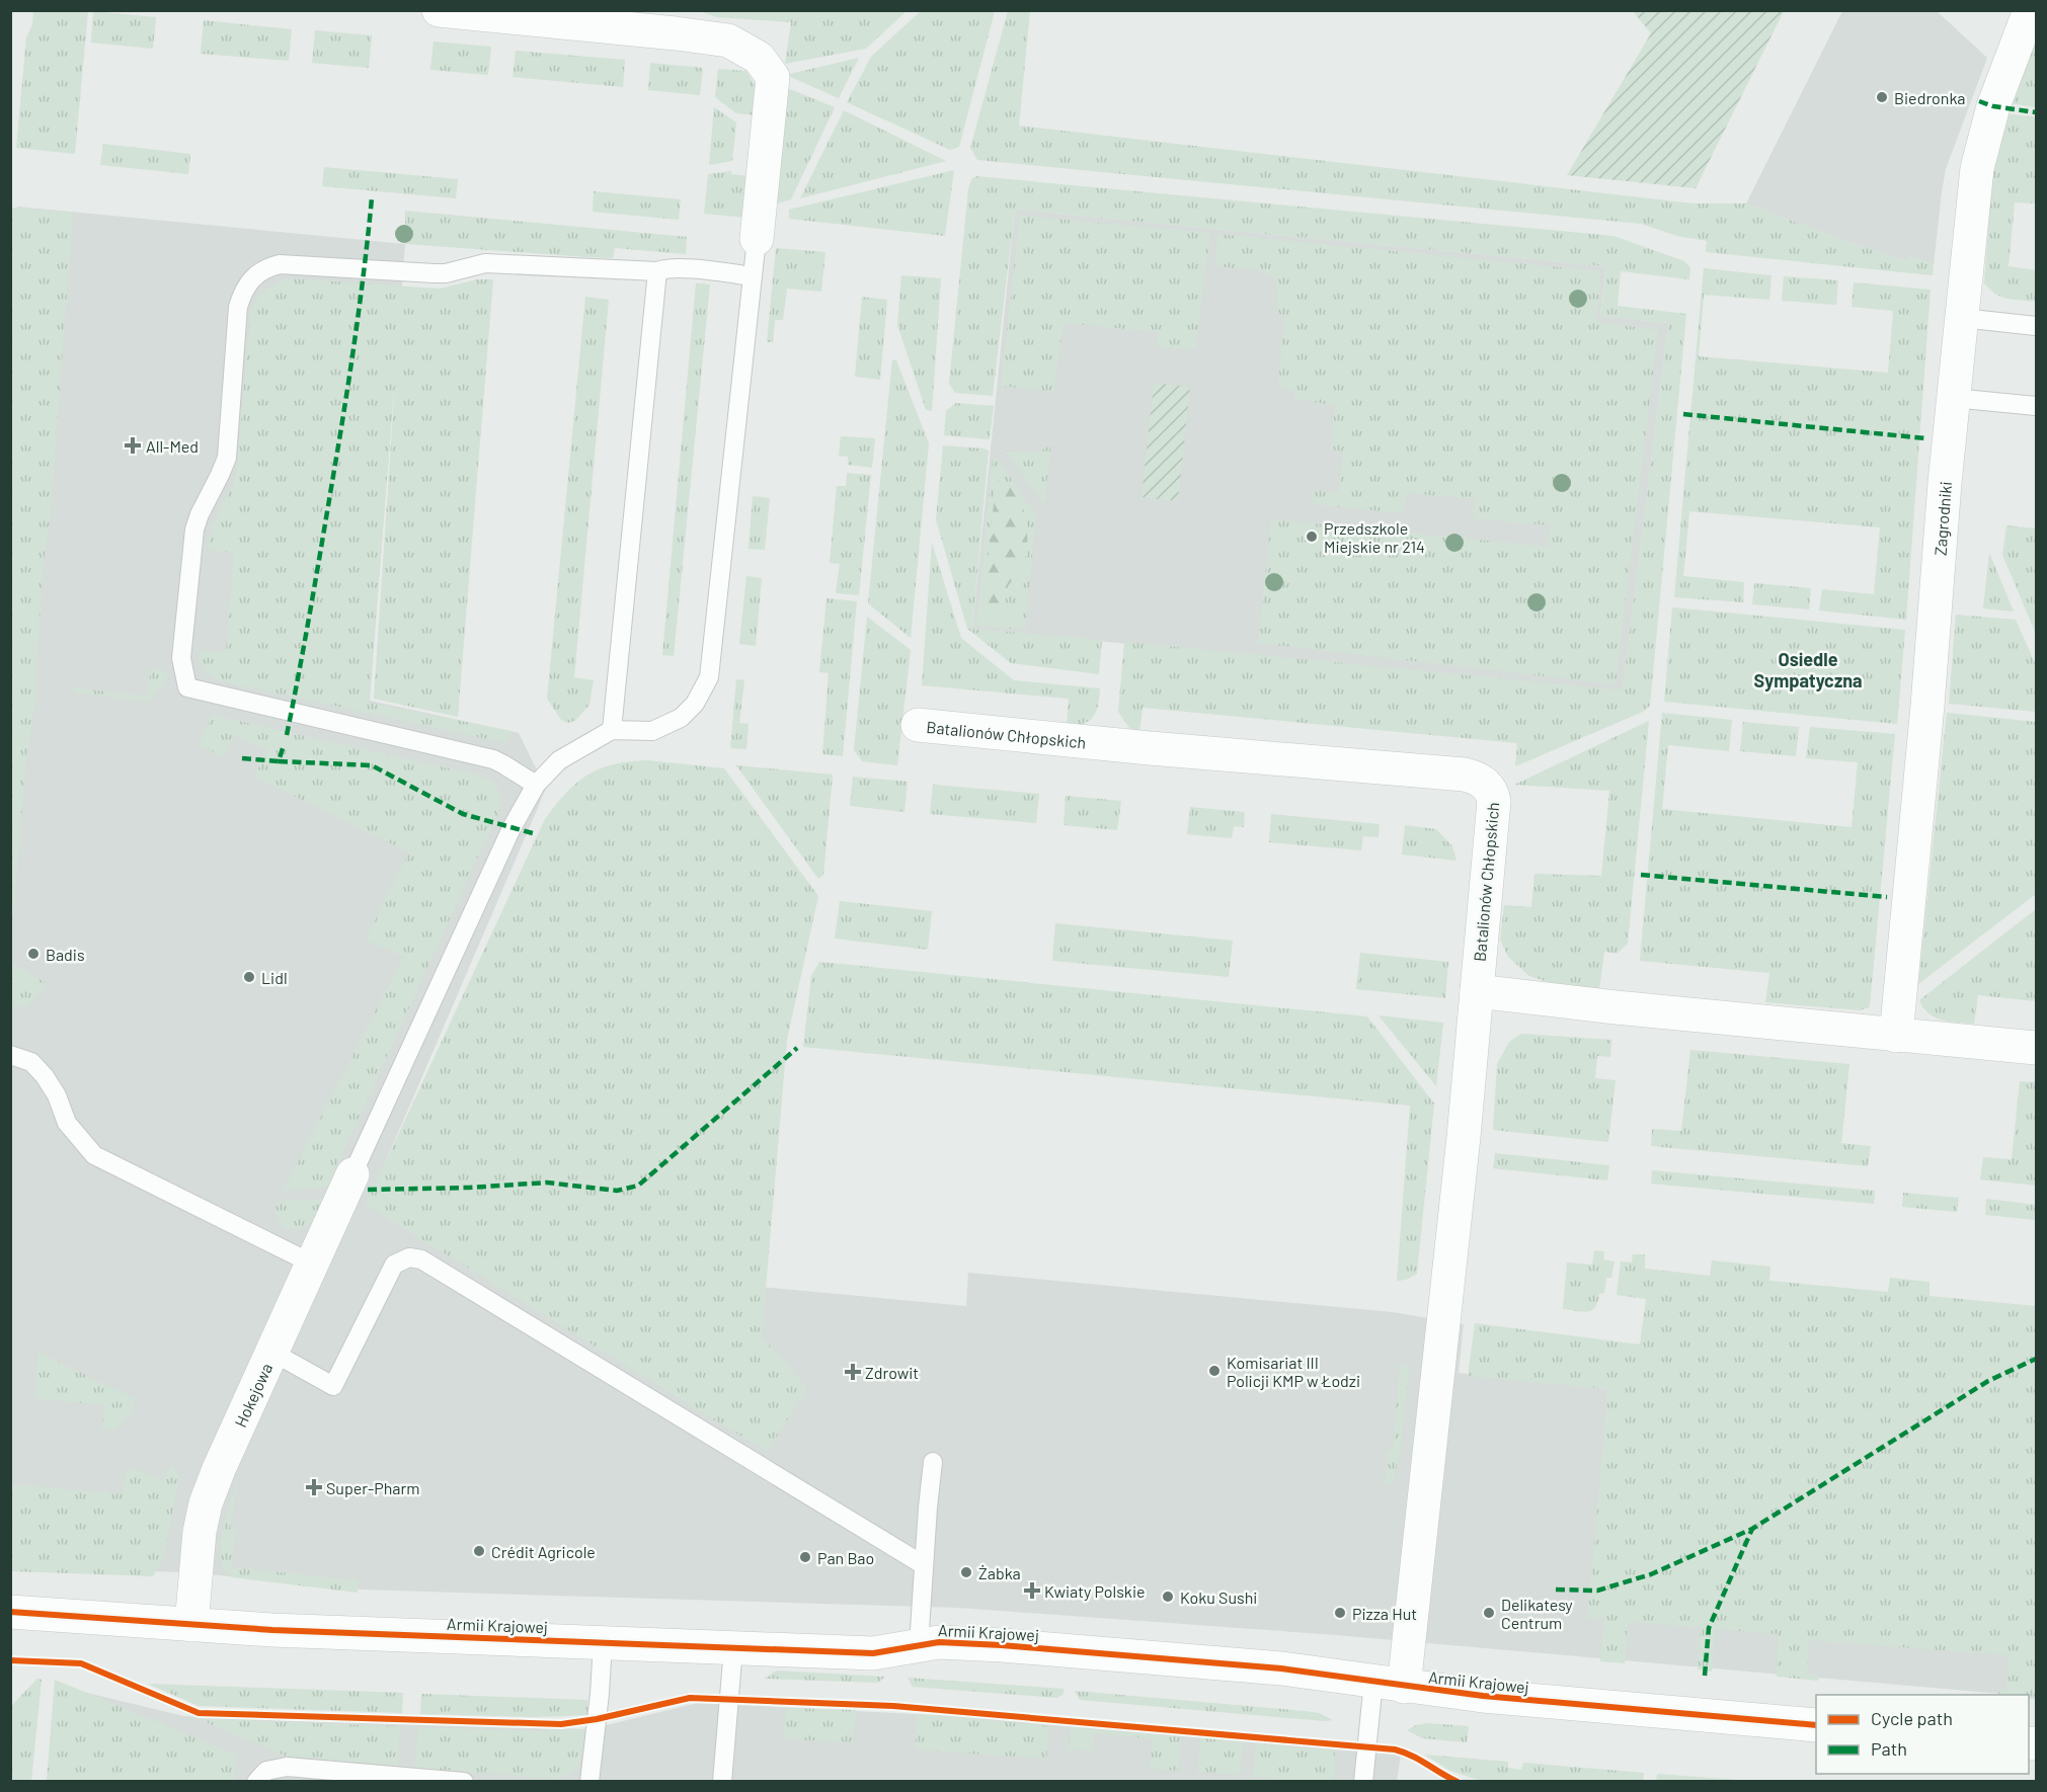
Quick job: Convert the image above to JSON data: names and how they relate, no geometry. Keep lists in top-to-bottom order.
{
  "streets": {
    "street": [
      "Zagrodniki",
      "Batalionów Chłopskich",
      "Hokejowa",
      "Armii Krajowej"
    ]
  },
  "crossings": [
    ["Batalionów Chłopskich", "Armii Krajowej"],
    ["Hokejowa", "Armii Krajowej"]
  ],
  "districts": ["Osiedle Sympatyczna"],
  "places": {
    "other": [
      "Biedronka",
      "Przedszkole Miejskie nr 214",
      "Badis",
      "Lidl",
      "Komisariat III Policji KMP w Łodzi",
      "Crédit Agricole",
      "Pan Bao",
      "Żabka",
      "Koku Sushi",
      "Pizza Hut",
      "Delikatesy Centrum"
    ],
    "health": [
      "All-Med",
      "Zdrowit",
      "Super-Pharm",
      "Kwiaty Polskie"
    ]
  },
  "legend": ["Cycle path", "Path"]
}
